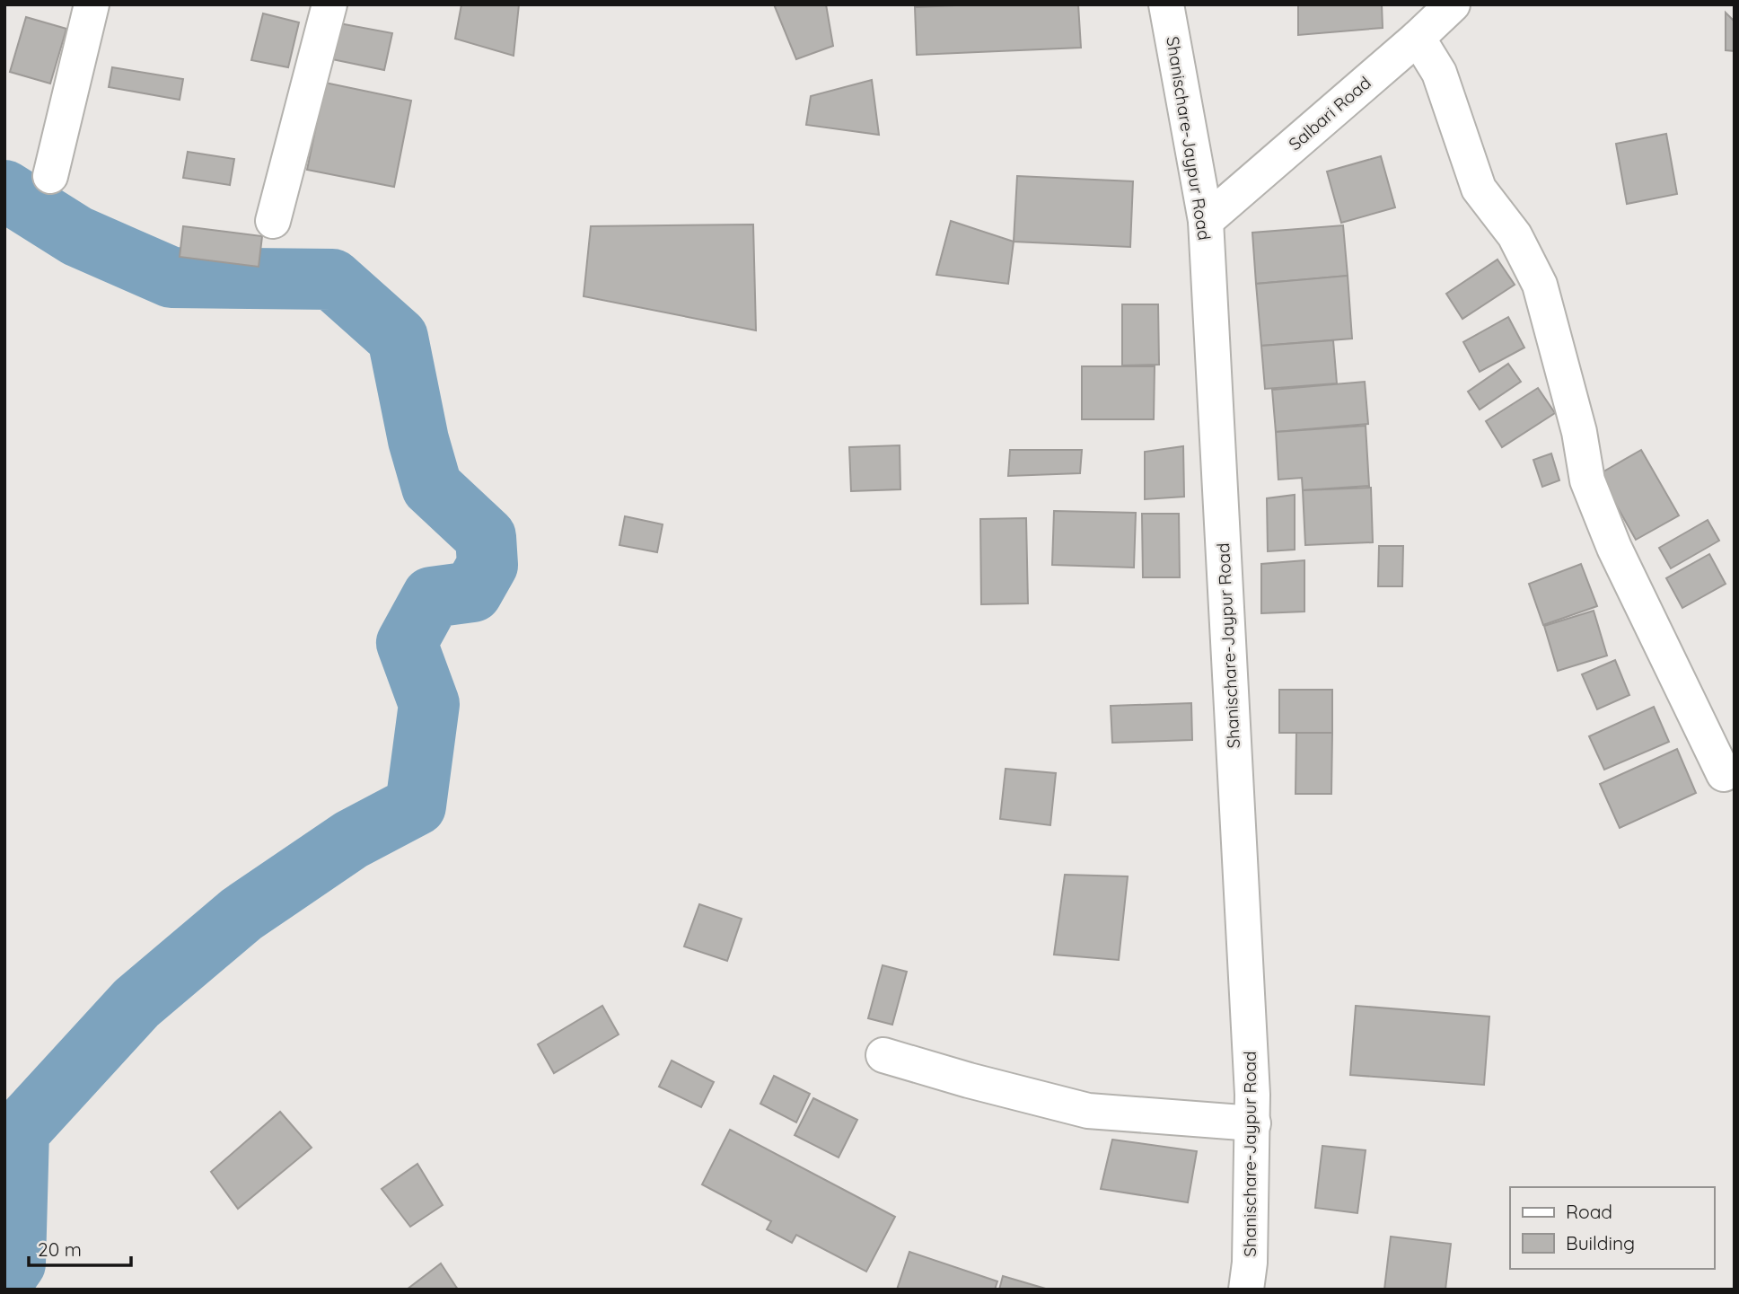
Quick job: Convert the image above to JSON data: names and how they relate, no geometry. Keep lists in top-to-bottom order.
{
  "streets": {
    "street": ["Salbari Road", "Shanischare-Jaypur Road"]
  },
  "crossings": [
    ["Salbari Road", "Shanischare-Jaypur Road"]
  ],
  "legend": ["Road", "Building"],
  "scale_bar": "20 m"
}
